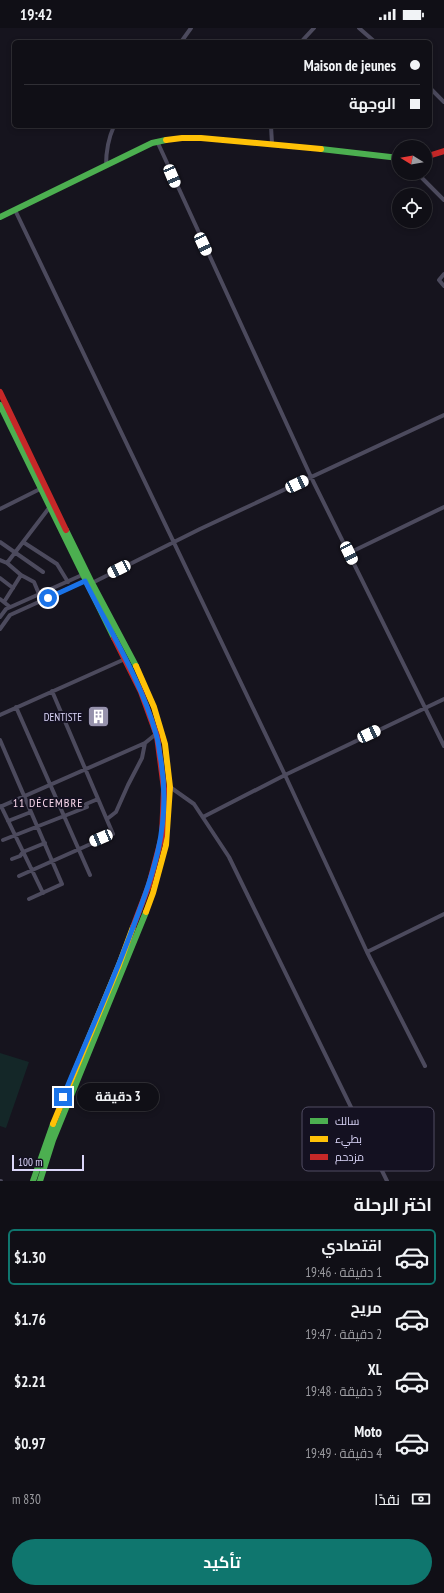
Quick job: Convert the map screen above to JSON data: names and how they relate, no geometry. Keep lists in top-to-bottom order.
{
  "districts": ["11 DÉCEMBRE"],
  "places": {
    "building": ["DENTISTE"]
  },
  "legend": ["سالك", "بطيء", "مزدحم"],
  "scale_bar": "100 m",
  "north": "left",
  "page": {
    "status": "19:42",
    "banner": ["Maison de jeunes", "الوجهة"],
    "bubble": "3 دقيقة",
    "scale": "100 m",
    "heading": "اختر الرحلة",
    "list": [
      {
        "name": "اقتصادي",
        "note": "1 دقيقة · 19:46",
        "value": "$1.30"
      },
      {
        "name": "مريح",
        "note": "2 دقيقة · 19:47",
        "value": "$1.76"
      },
      {
        "name": "XL",
        "note": "3 دقيقة · 19:48",
        "value": "$2.21"
      },
      {
        "name": "Moto",
        "note": "4 دقيقة · 19:49",
        "value": "$0.97"
      }
    ],
    "pay": ["نقدًا", "830 m"],
    "buttons": "تأكيد"
  }
}
